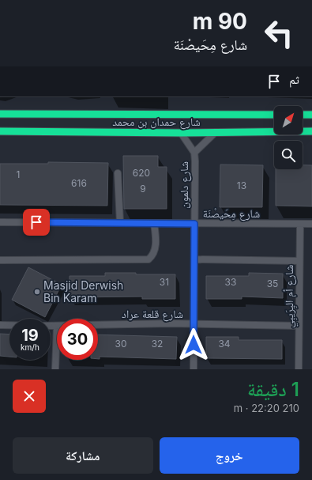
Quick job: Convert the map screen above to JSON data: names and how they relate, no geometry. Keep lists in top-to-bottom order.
{
  "streets": {
    "main road": ["شارع حمدان بن محمد"],
    "street": [
      "شارع دلمون",
      "شارع مِحَيصْنَة",
      "شارع أم اليِرَيبِي",
      "شارع قلعة عراد"
    ]
  },
  "crossings": [
    ["شارع حمدان بن محمد", "شارع دلمون"],
    ["شارع دلمون", "شارع مِحَيصْنَة"],
    ["شارع دلمون", "شارع قلعة عراد"],
    ["شارع مِحَيصْنَة", "شارع أم اليِرَيبِي"],
    ["شارع أم اليِرَيبِي", "شارع قلعة عراد"]
  ],
  "places": ["Masjid Derwish Bin Karam"],
  "house_numbers": [
    "620",
    "1",
    "616",
    "13",
    "9",
    "31",
    "33",
    "35",
    "30",
    "32",
    "34"
  ],
  "north": "top right",
  "page": {
    "turn": ["90 m", "شارع مِحَيصْنَة"],
    "then": "ثم",
    "speed": "19 km/h",
    "limit": "30",
    "heading": ["1 دقيقة", "210 m · 22:20"],
    "buttons": ["خروج", "مشاركة"]
  }
}
